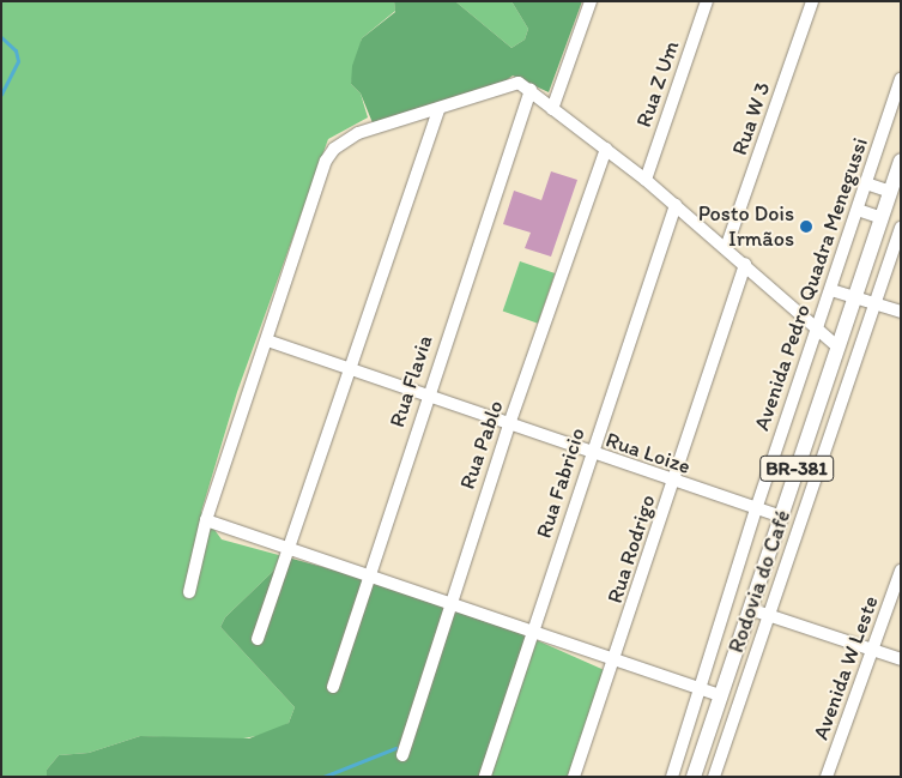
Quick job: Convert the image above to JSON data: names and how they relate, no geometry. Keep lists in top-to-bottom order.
{
  "streets": {
    "main road": ["BR-381"],
    "street": [
      "Rua Z Um",
      "Rua W 3",
      "Avenida Pedro Quadra Menegussi",
      "Rua Flavia",
      "Rua Pablo",
      "Rua Loize",
      "Rua Fabricio",
      "Rua Rodrigo",
      "Rodovia do Café",
      "Avenida W Leste"
    ]
  },
  "crossings": [
    ["Avenida Pedro Quadra Menegussi", "Rua Loize"],
    ["Rua Flavia", "Rua Loize"],
    ["Rua Pablo", "Rua Loize"],
    ["Rua Loize", "BR-381"],
    ["Rua Loize", "Rua Fabricio"],
    ["Rua Loize", "Rua Rodrigo"]
  ],
  "places": ["Posto Dois Irmãos"]
}
